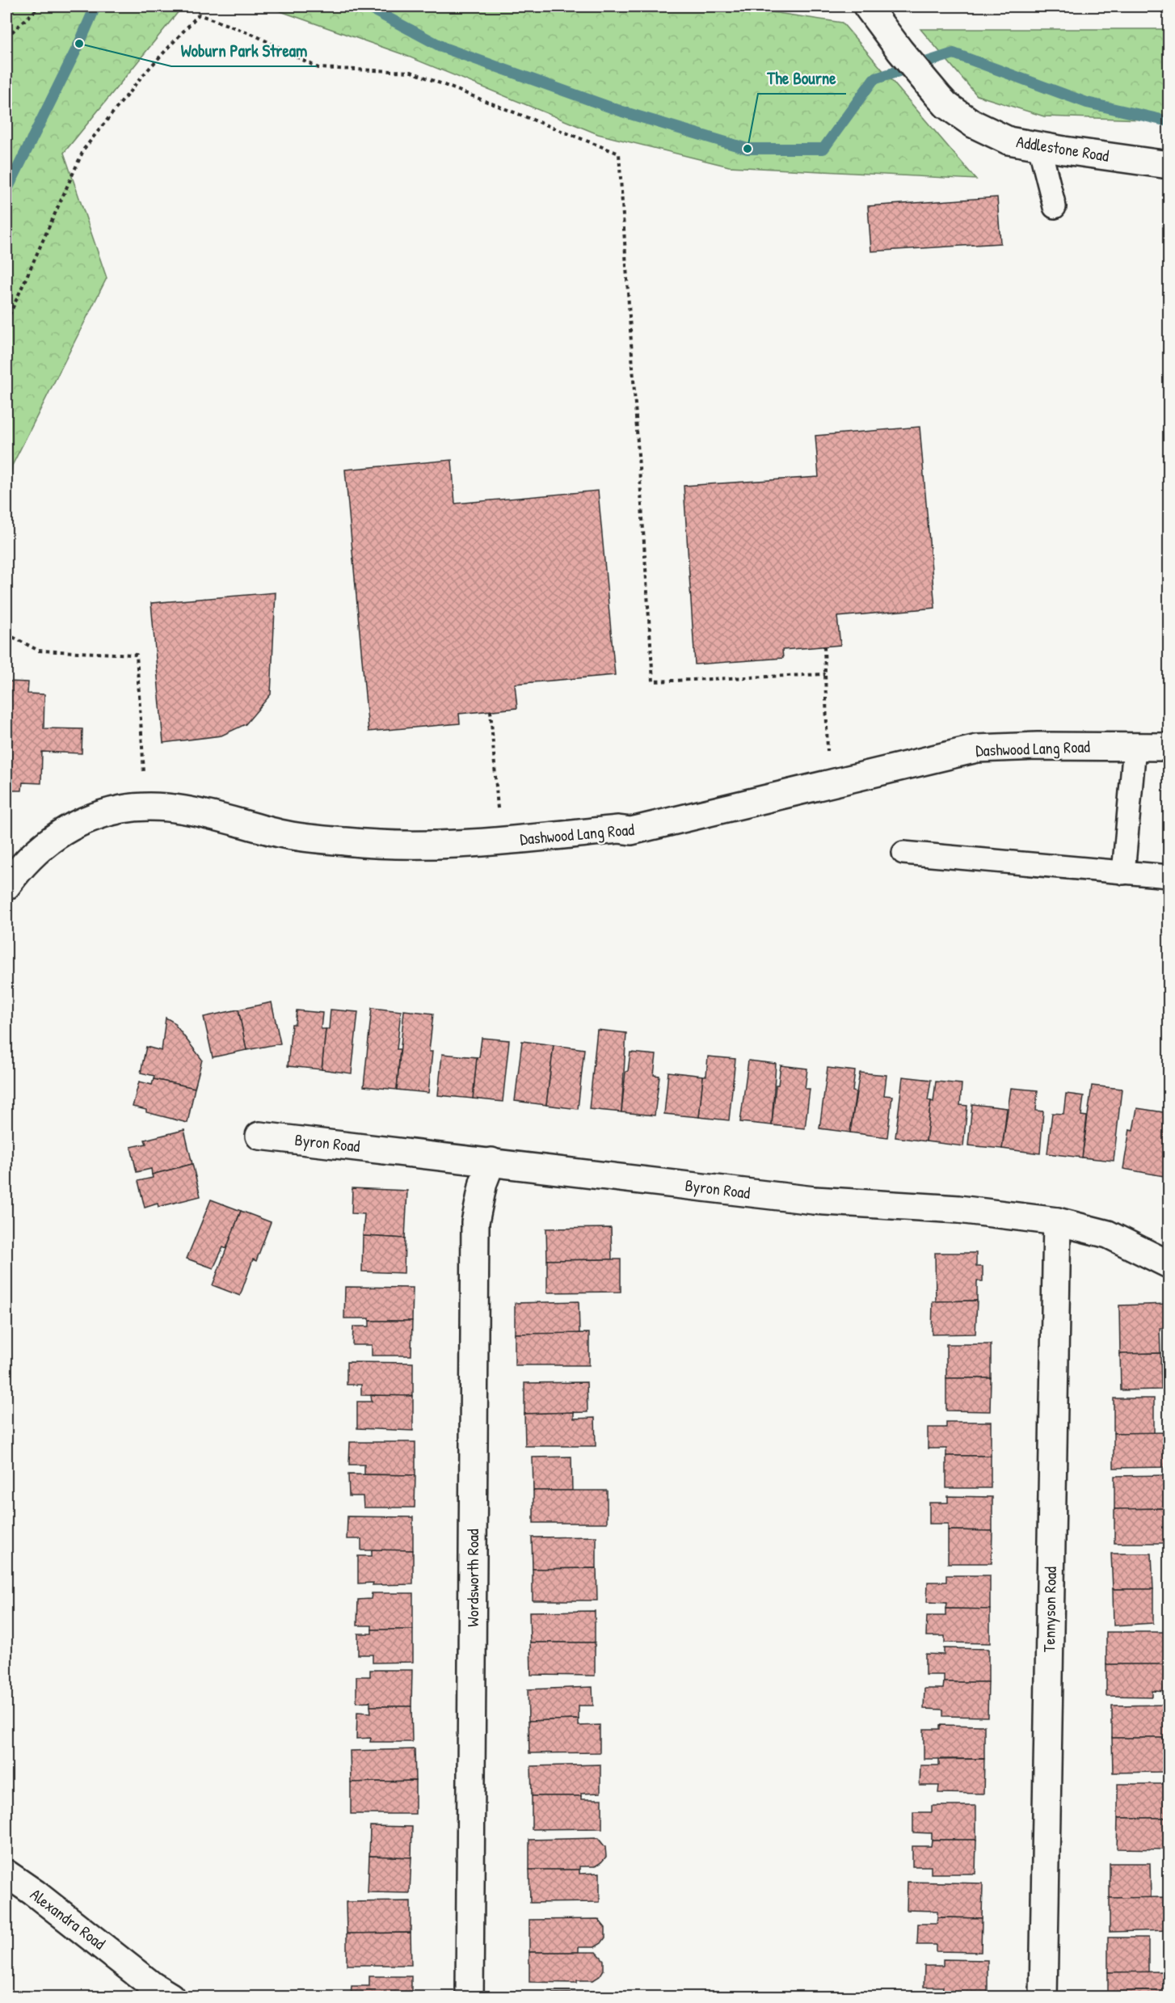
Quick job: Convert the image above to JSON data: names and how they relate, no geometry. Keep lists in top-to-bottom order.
{
  "streets": {
    "street": [
      "Addlestone Road",
      "Dashwood Lang Road",
      "Byron Road",
      "Wordsworth Road",
      "Tennyson Road",
      "Alexandra Road"
    ]
  },
  "crossings": [
    ["Byron Road", "Wordsworth Road"],
    ["Byron Road", "Tennyson Road"]
  ],
  "places": ["Woburn Park Stream", "The Bourne"]
}
